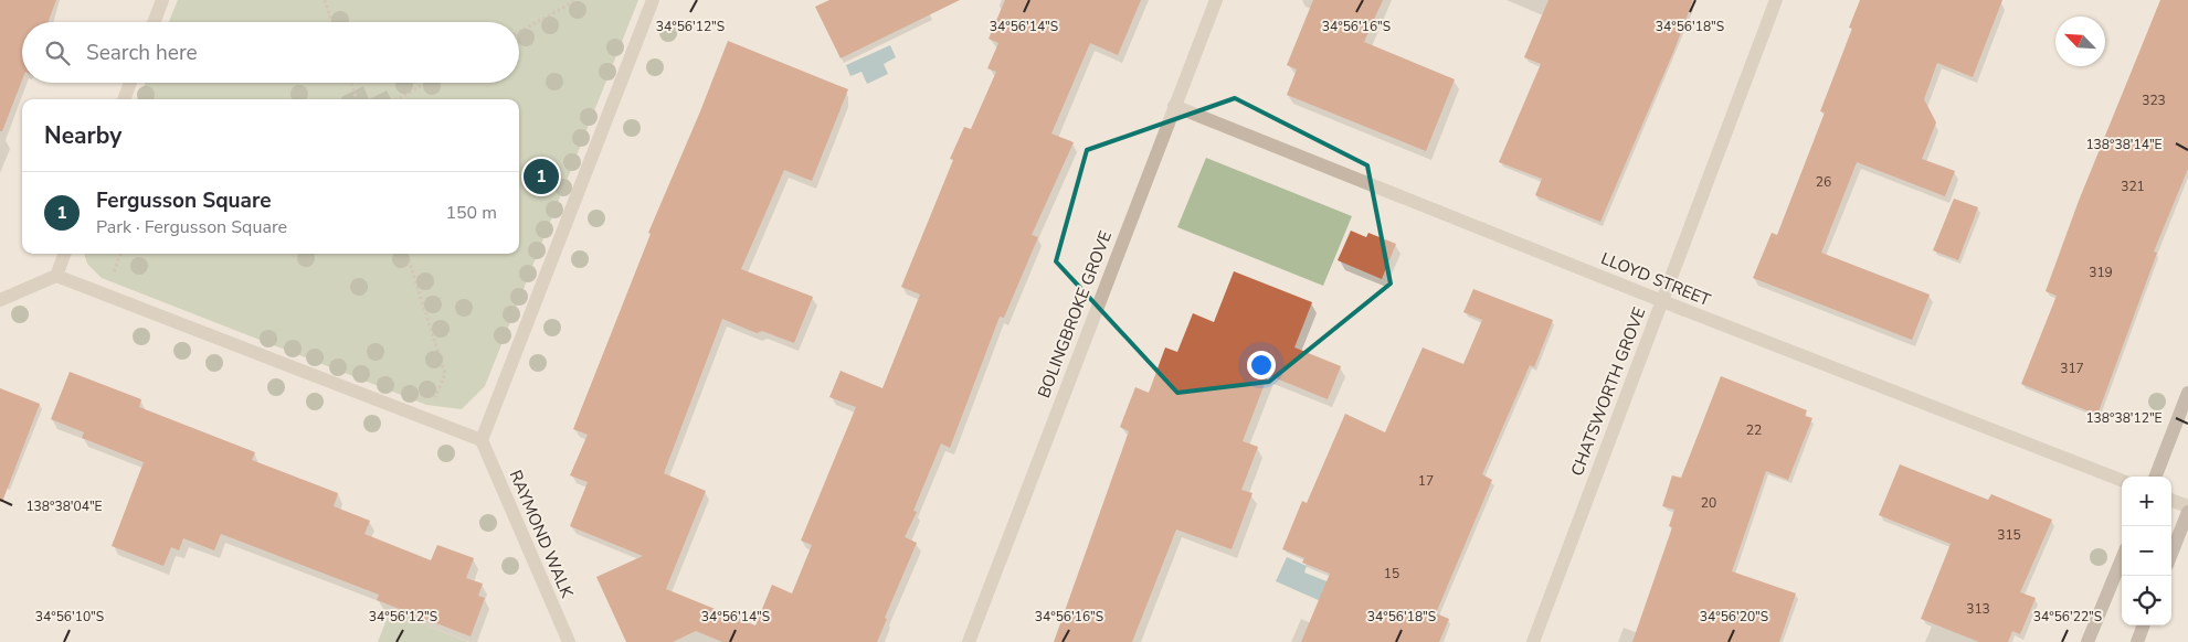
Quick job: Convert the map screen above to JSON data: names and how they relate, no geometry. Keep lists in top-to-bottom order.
{
  "streets": {
    "street": [
      "LLOYD STREET",
      "BOLINGBROKE GROVE",
      "CHATSWORTH GROVE",
      "RAYMOND WALK"
    ]
  },
  "crossings": [
    ["LLOYD STREET", "BOLINGBROKE GROVE"],
    ["LLOYD STREET", "CHATSWORTH GROVE"]
  ],
  "house_numbers": [
    "323",
    "26",
    "321",
    "319",
    "317",
    "22",
    "17",
    "20",
    "315",
    "15",
    "313"
  ],
  "north": "top left",
  "page": {
    "search": "Search here",
    "heading": "Nearby",
    "pins": "1",
    "list": [
      {
        "mark": "1",
        "name": "Fergusson Square",
        "note": "Park · Fergusson Square",
        "value": "150 m"
      }
    ],
    "map_buttons": ["+", "−"]
  },
  "coordinates": [
    "34°56'12\"S",
    "34°56'14\"S",
    "34°56'16\"S",
    "34°56'18\"S",
    "138°38'14\"E",
    "138°38'12\"E",
    "138°38'04\"E",
    "34°56'10\"S",
    "34°56'20\"S",
    "34°56'22\"S"
  ]
}
